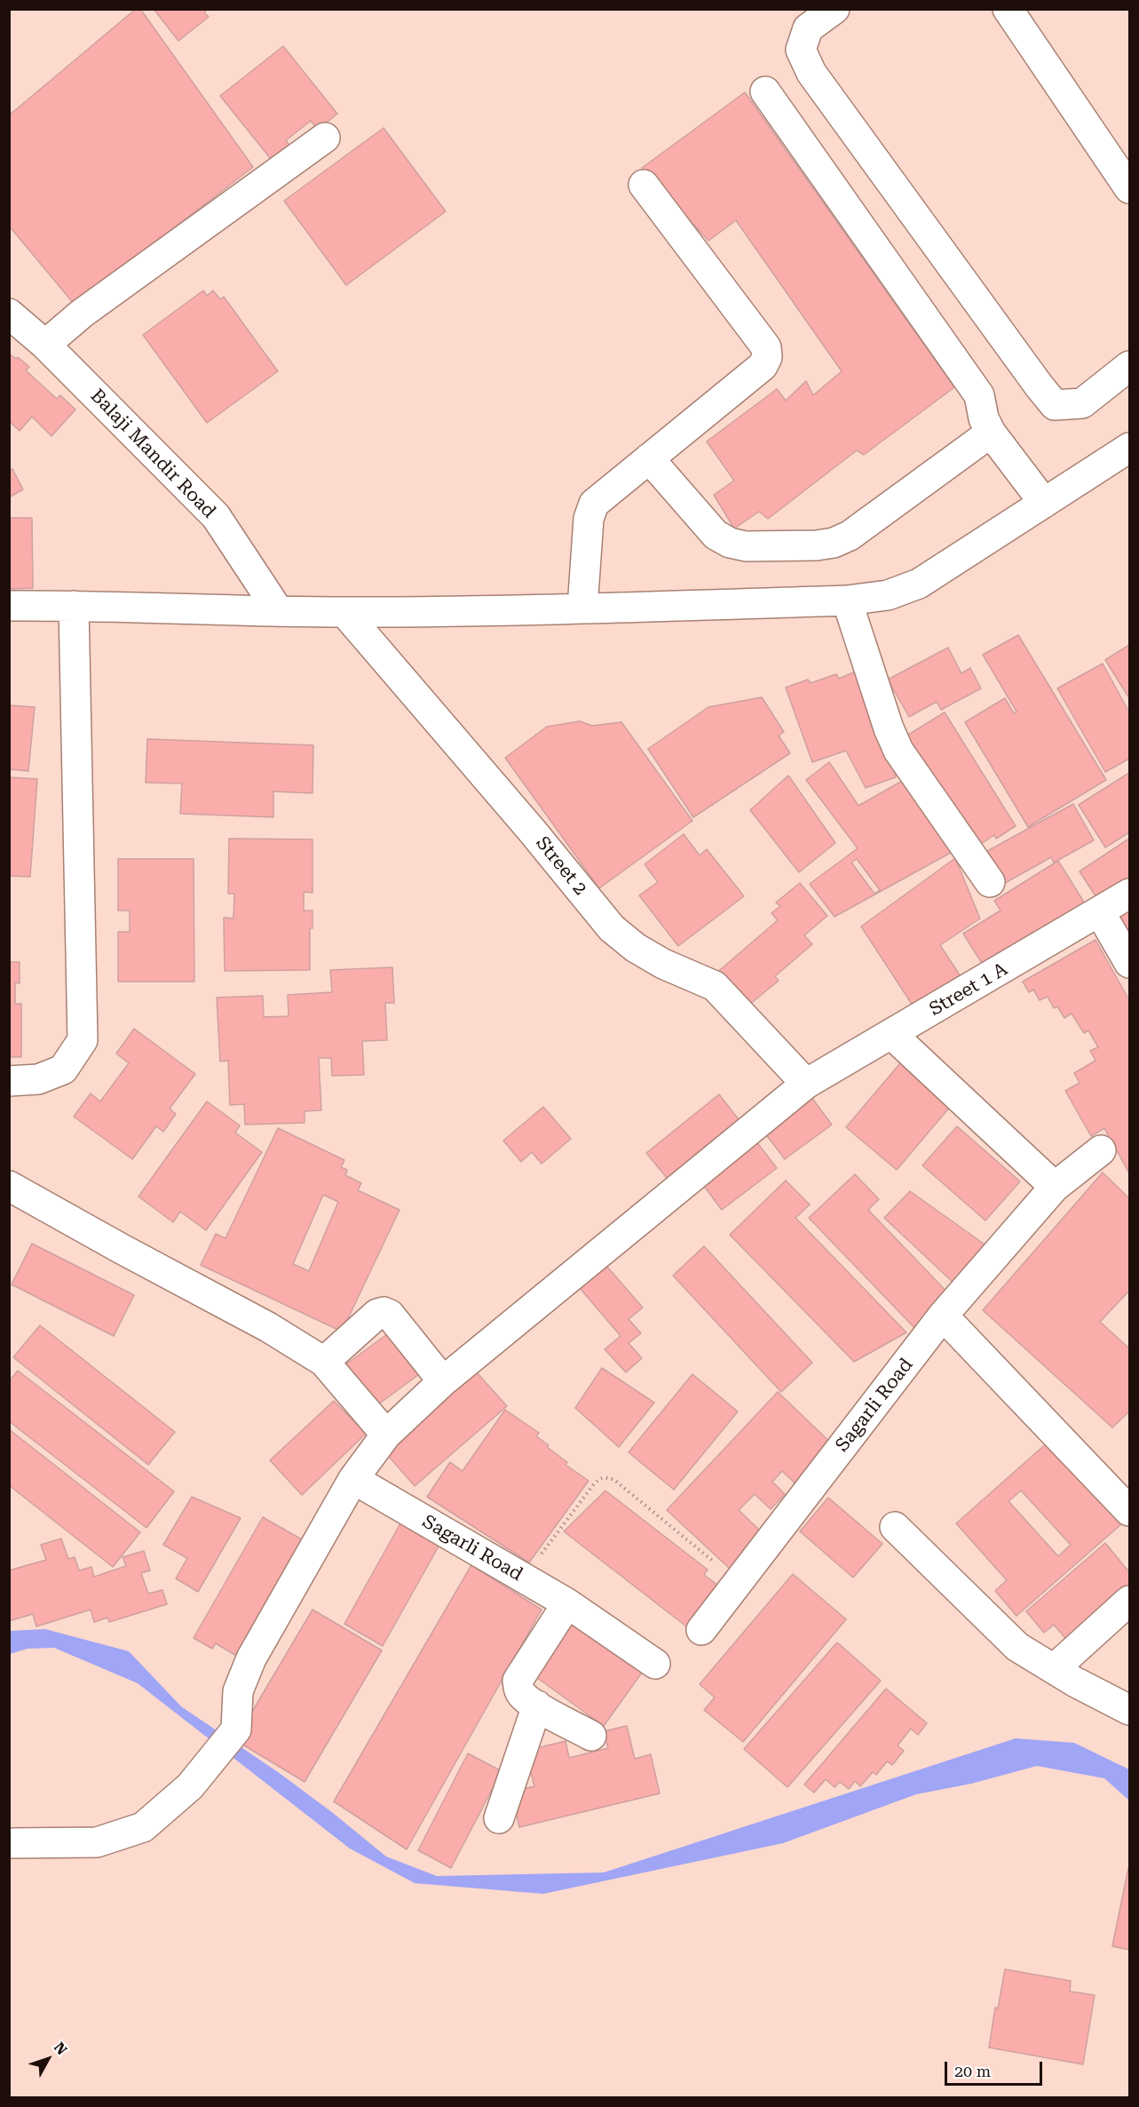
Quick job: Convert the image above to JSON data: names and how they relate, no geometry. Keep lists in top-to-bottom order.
{
  "streets": {
    "street": [
      "Balaji Mandir Road",
      "Street 2",
      "Street 1 A",
      "Sagarli Road"
    ]
  },
  "crossings": [
    ["Street 2", "Street 1 A"],
    ["Street 1 A", "Sagarli Road"]
  ],
  "scale_bar": "20 m",
  "north": "top right"
}
